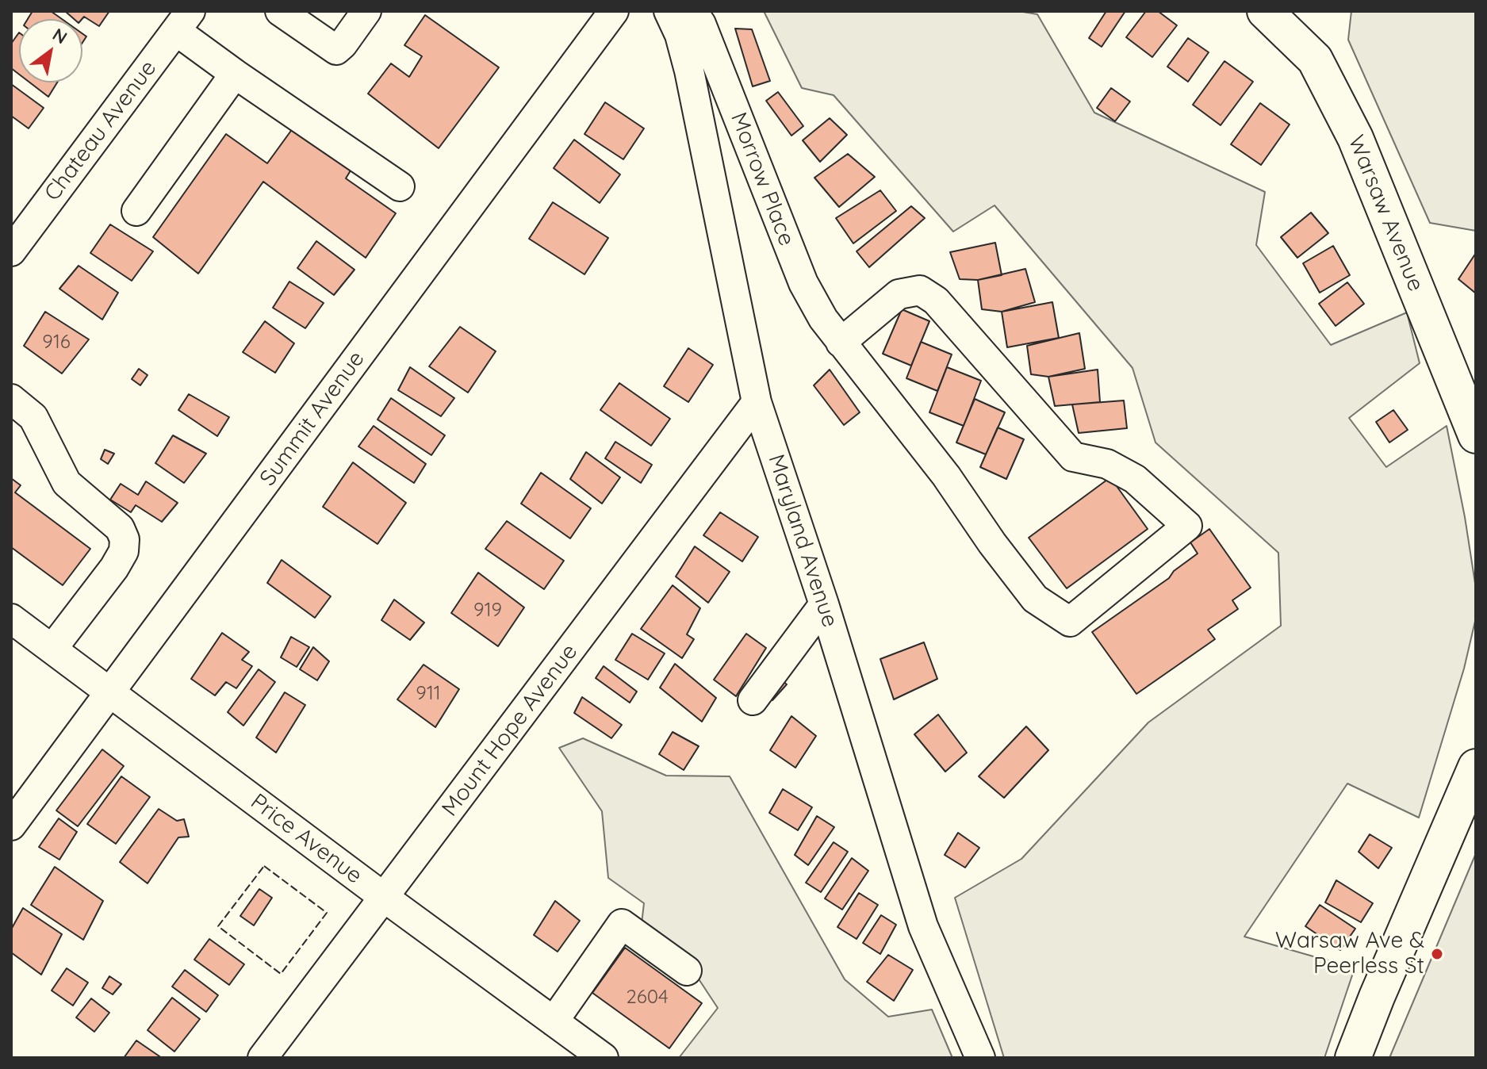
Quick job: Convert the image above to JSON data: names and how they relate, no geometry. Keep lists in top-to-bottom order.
{
  "streets": {
    "main road": ["Warsaw Avenue"],
    "street": [
      "Chateau Avenue",
      "Morrow Place",
      "Summit Avenue",
      "Maryland Avenue",
      "Mount Hope Avenue",
      "Price Avenue"
    ]
  },
  "crossings": [
    ["Summit Avenue", "Price Avenue"],
    ["Maryland Avenue", "Mount Hope Avenue"],
    ["Mount Hope Avenue", "Price Avenue"]
  ],
  "places": ["Warsaw Ave & Peerless St"],
  "house_numbers": [
    "916",
    "919",
    "911",
    "2604"
  ],
  "north": "top right"
}
